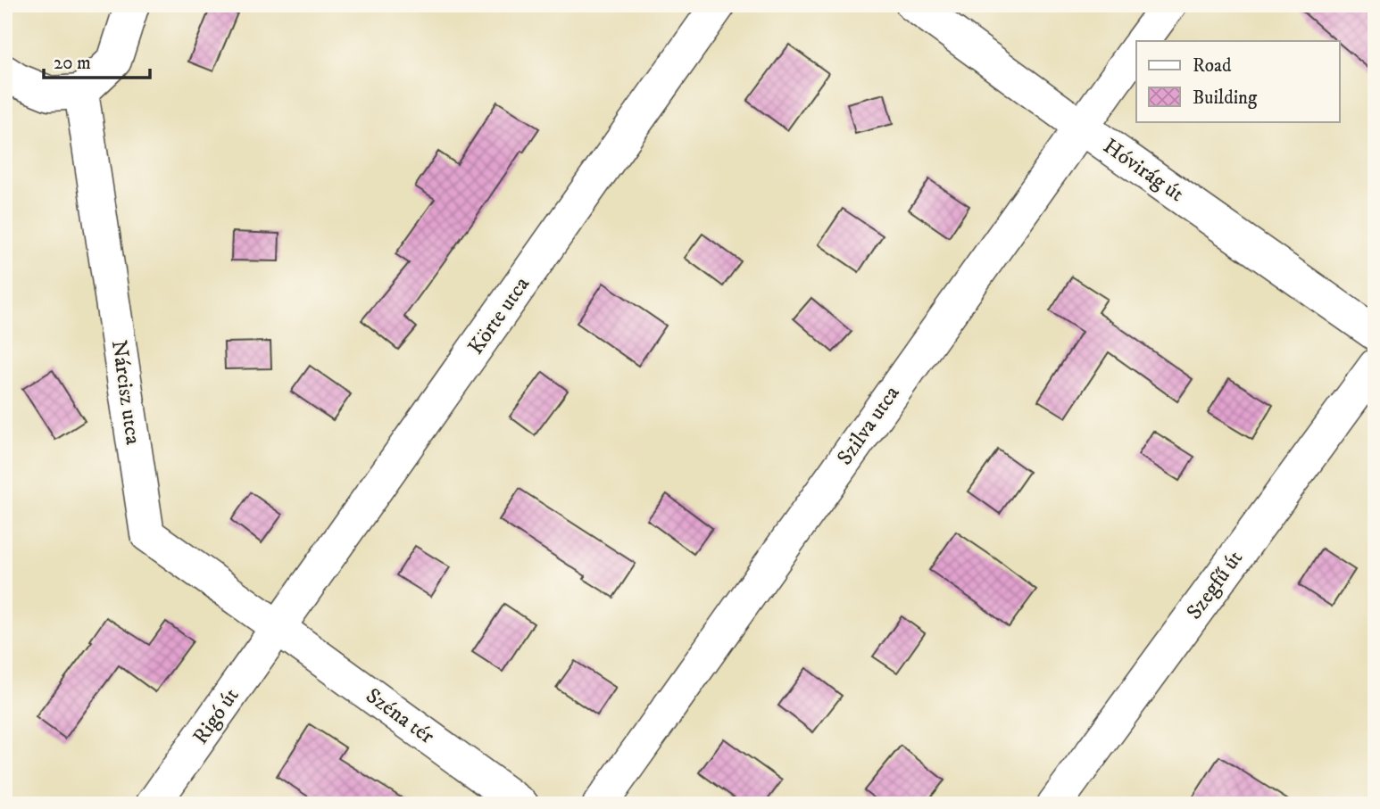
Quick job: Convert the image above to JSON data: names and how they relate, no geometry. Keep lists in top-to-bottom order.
{
  "streets": {
    "street": [
      "Hóvirág út",
      "Körte utca",
      "Nárcisz utca",
      "Szilva utca",
      "Szegfű út",
      "Rigó út",
      "Széna tér"
    ]
  },
  "crossings": [
    ["Hóvirág út", "Szilva utca"],
    ["Körte utca", "Nárcisz utca"],
    ["Körte utca", "Rigó út"],
    ["Körte utca", "Széna tér"],
    ["Nárcisz utca", "Rigó út"],
    ["Nárcisz utca", "Széna tér"],
    ["Rigó út", "Széna tér"]
  ],
  "legend": ["Road", "Building"],
  "scale_bar": "20 m"
}
